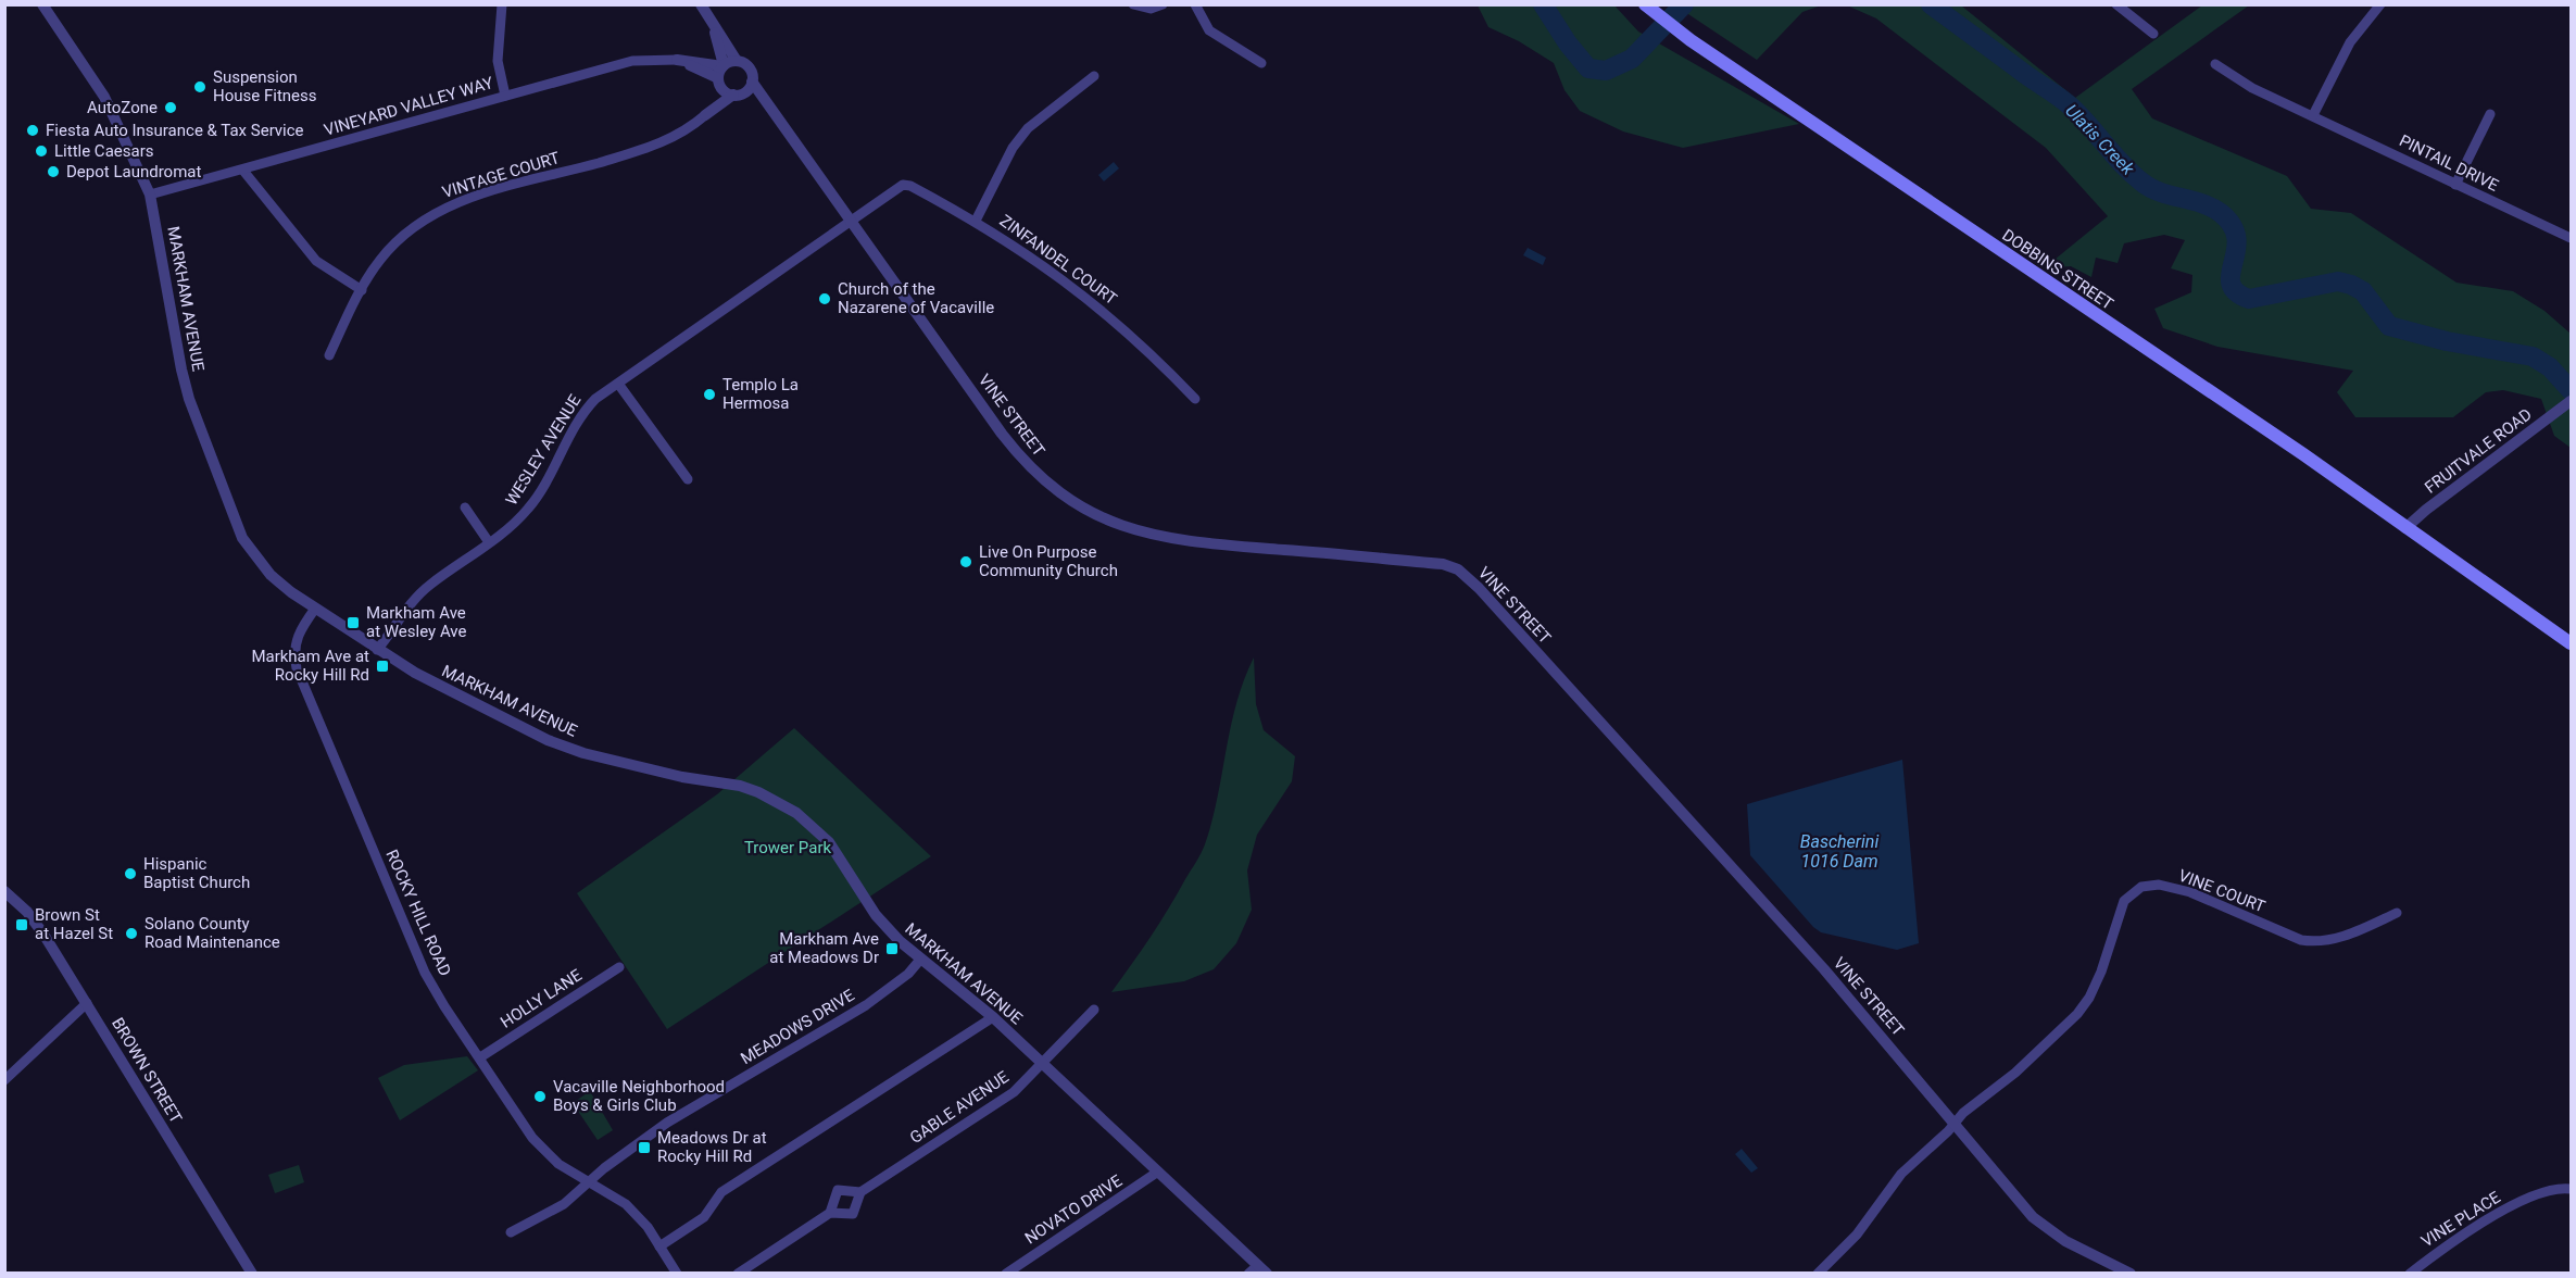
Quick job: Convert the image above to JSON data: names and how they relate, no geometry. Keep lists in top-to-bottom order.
{
  "streets": {
    "main road": ["DOBBINS STREET"],
    "street": [
      "VINEYARD VALLEY WAY",
      "PINTAIL DRIVE",
      "VINTAGE COURT",
      "ZINFANDEL COURT",
      "MARKHAM AVENUE",
      "VINE STREET",
      "WESLEY AVENUE",
      "FRUITVALE ROAD",
      "VINE COURT",
      "ROCKY HILL ROAD",
      "HOLLY LANE",
      "MEADOWS DRIVE",
      "BROWN STREET",
      "GABLE AVENUE",
      "NOVATO DRIVE",
      "VINE PLACE"
    ]
  },
  "crossings": [
    ["VINEYARD VALLEY WAY", "MARKHAM AVENUE"],
    ["ZINFANDEL COURT", "VINE STREET"],
    ["ZINFANDEL COURT", "WESLEY AVENUE"],
    ["DOBBINS STREET", "FRUITVALE ROAD"],
    ["MARKHAM AVENUE", "WESLEY AVENUE"],
    ["MARKHAM AVENUE", "ROCKY HILL ROAD"],
    ["MARKHAM AVENUE", "MEADOWS DRIVE"],
    ["MARKHAM AVENUE", "GABLE AVENUE"],
    ["MARKHAM AVENUE", "NOVATO DRIVE"],
    ["VINE STREET", "WESLEY AVENUE"],
    ["VINE STREET", "VINE COURT"],
    ["ROCKY HILL ROAD", "HOLLY LANE"],
    ["ROCKY HILL ROAD", "MEADOWS DRIVE"]
  ],
  "water": ["Ulatis Creek", "Bascherini 1016 Dam"],
  "parks": ["Trower Park"],
  "places": {
    "other": [
      "Suspension House Fitness",
      "AutoZone",
      "Fiesta Auto Insurance & Tax Service",
      "Little Caesars",
      "Depot Laundromat",
      "Church of the Nazarene of Vacaville",
      "Templo La Hermosa",
      "Live On Purpose Community Church",
      "Hispanic Baptist Church",
      "Solano County Road Maintenance",
      "Vacaville Neighborhood Boys & Girls Club"
    ],
    "transit": [
      "Markham Ave at Wesley Ave",
      "Markham Ave at Rocky Hill Rd",
      "Brown St at Hazel St",
      "Markham Ave at Meadows Dr",
      "Meadows Dr at Rocky Hill Rd"
    ]
  }
}
